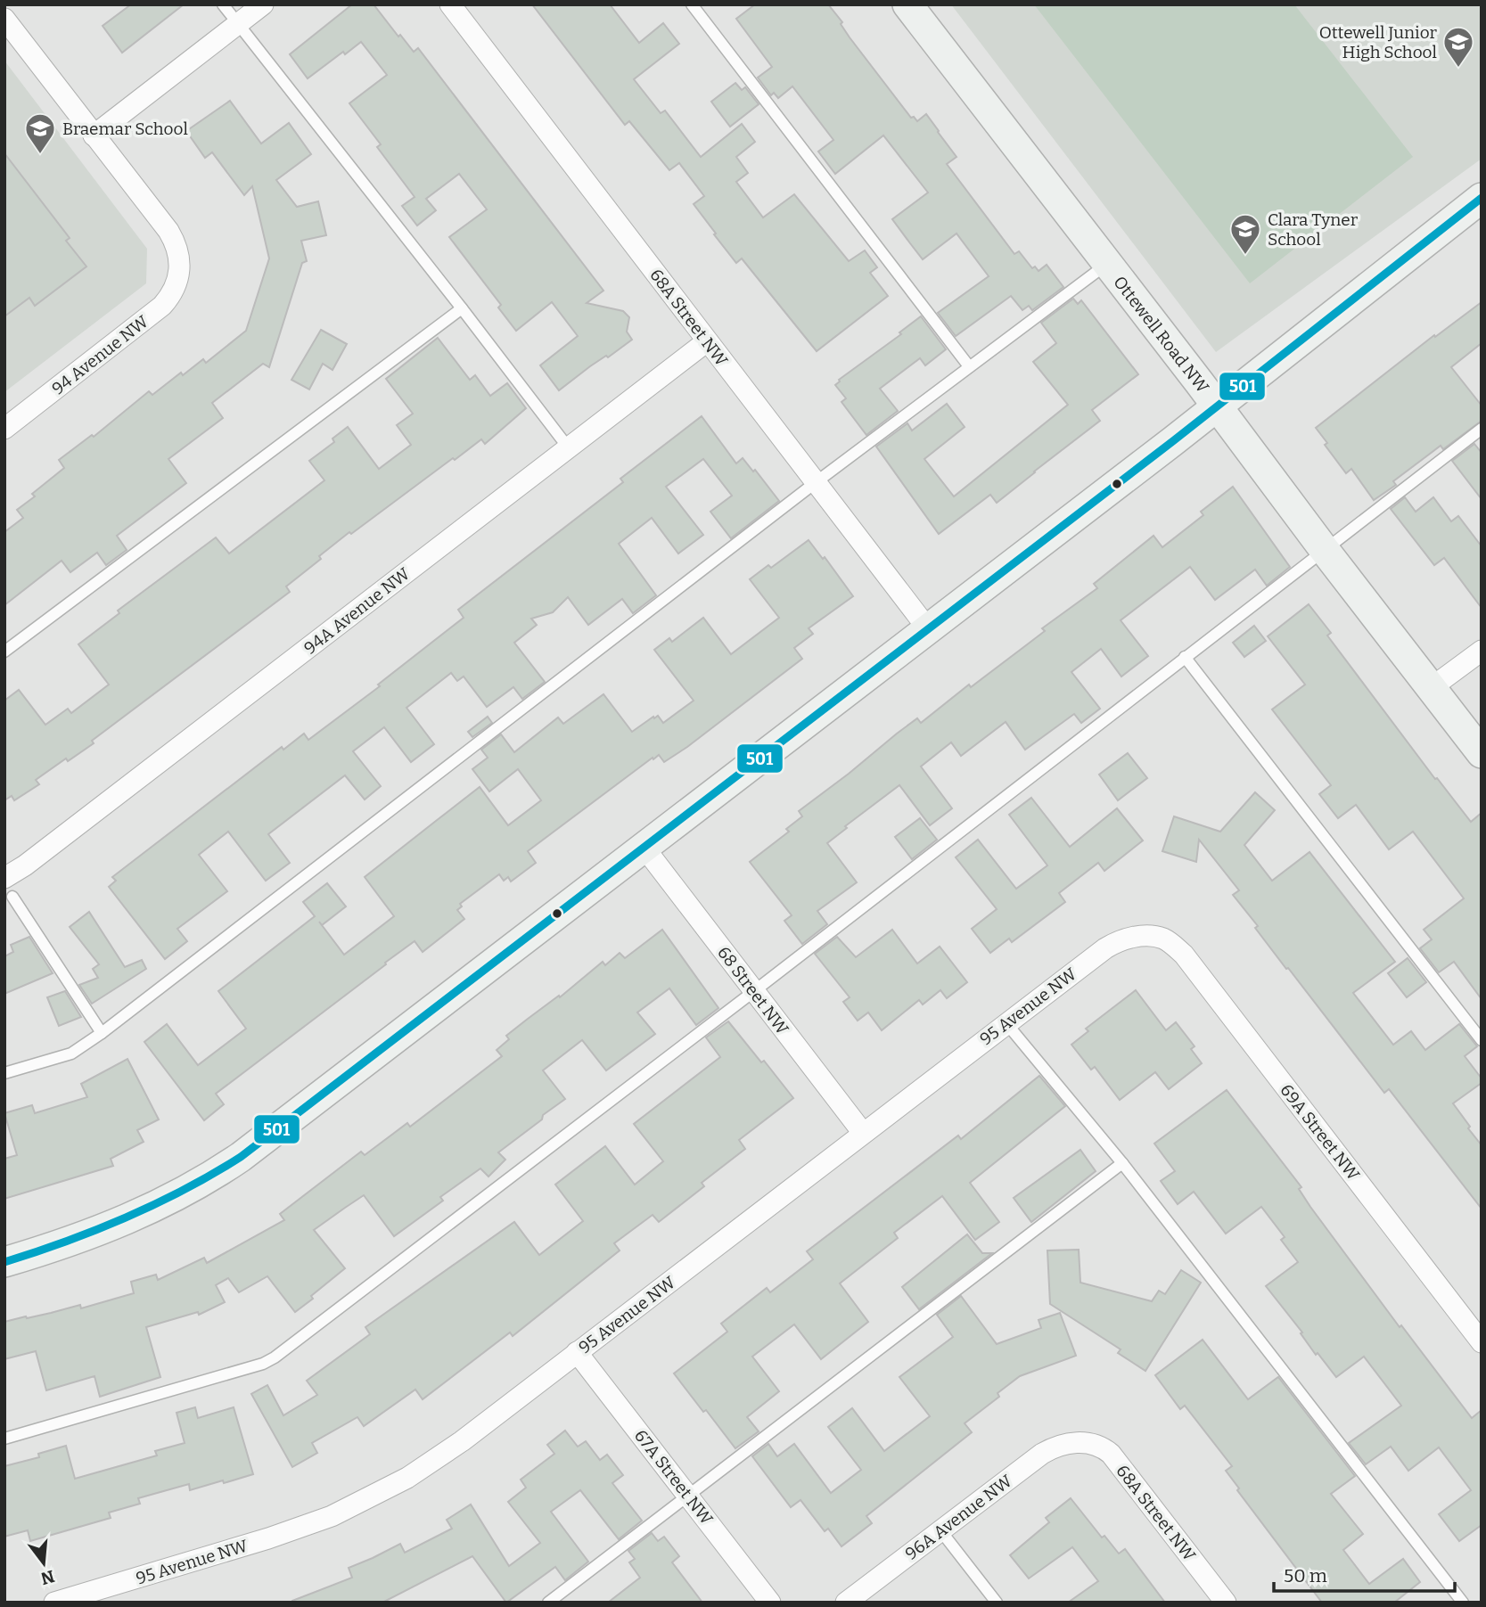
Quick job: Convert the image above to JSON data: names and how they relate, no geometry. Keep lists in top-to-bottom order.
{
  "streets": {
    "street": [
      "68A Street NW",
      "Ottewell Road NW",
      "94 Avenue NW",
      "94A Avenue NW",
      "68 Street NW",
      "95 Avenue NW",
      "69A Street NW",
      "67A Street NW",
      "96A Avenue NW"
    ]
  },
  "crossings": [
    ["68A Street NW", "94A Avenue NW"],
    ["68A Street NW", "96A Avenue NW"],
    ["68 Street NW", "95 Avenue NW"],
    ["95 Avenue NW", "69A Street NW"],
    ["95 Avenue NW", "67A Street NW"]
  ],
  "places": {
    "school or university": ["Ottewell Junior High School", "Braemar School", "Clara Tyner School"]
  },
  "lines": ["transit line 501"],
  "scale_bar": "50 m",
  "north": "bottom"
}
